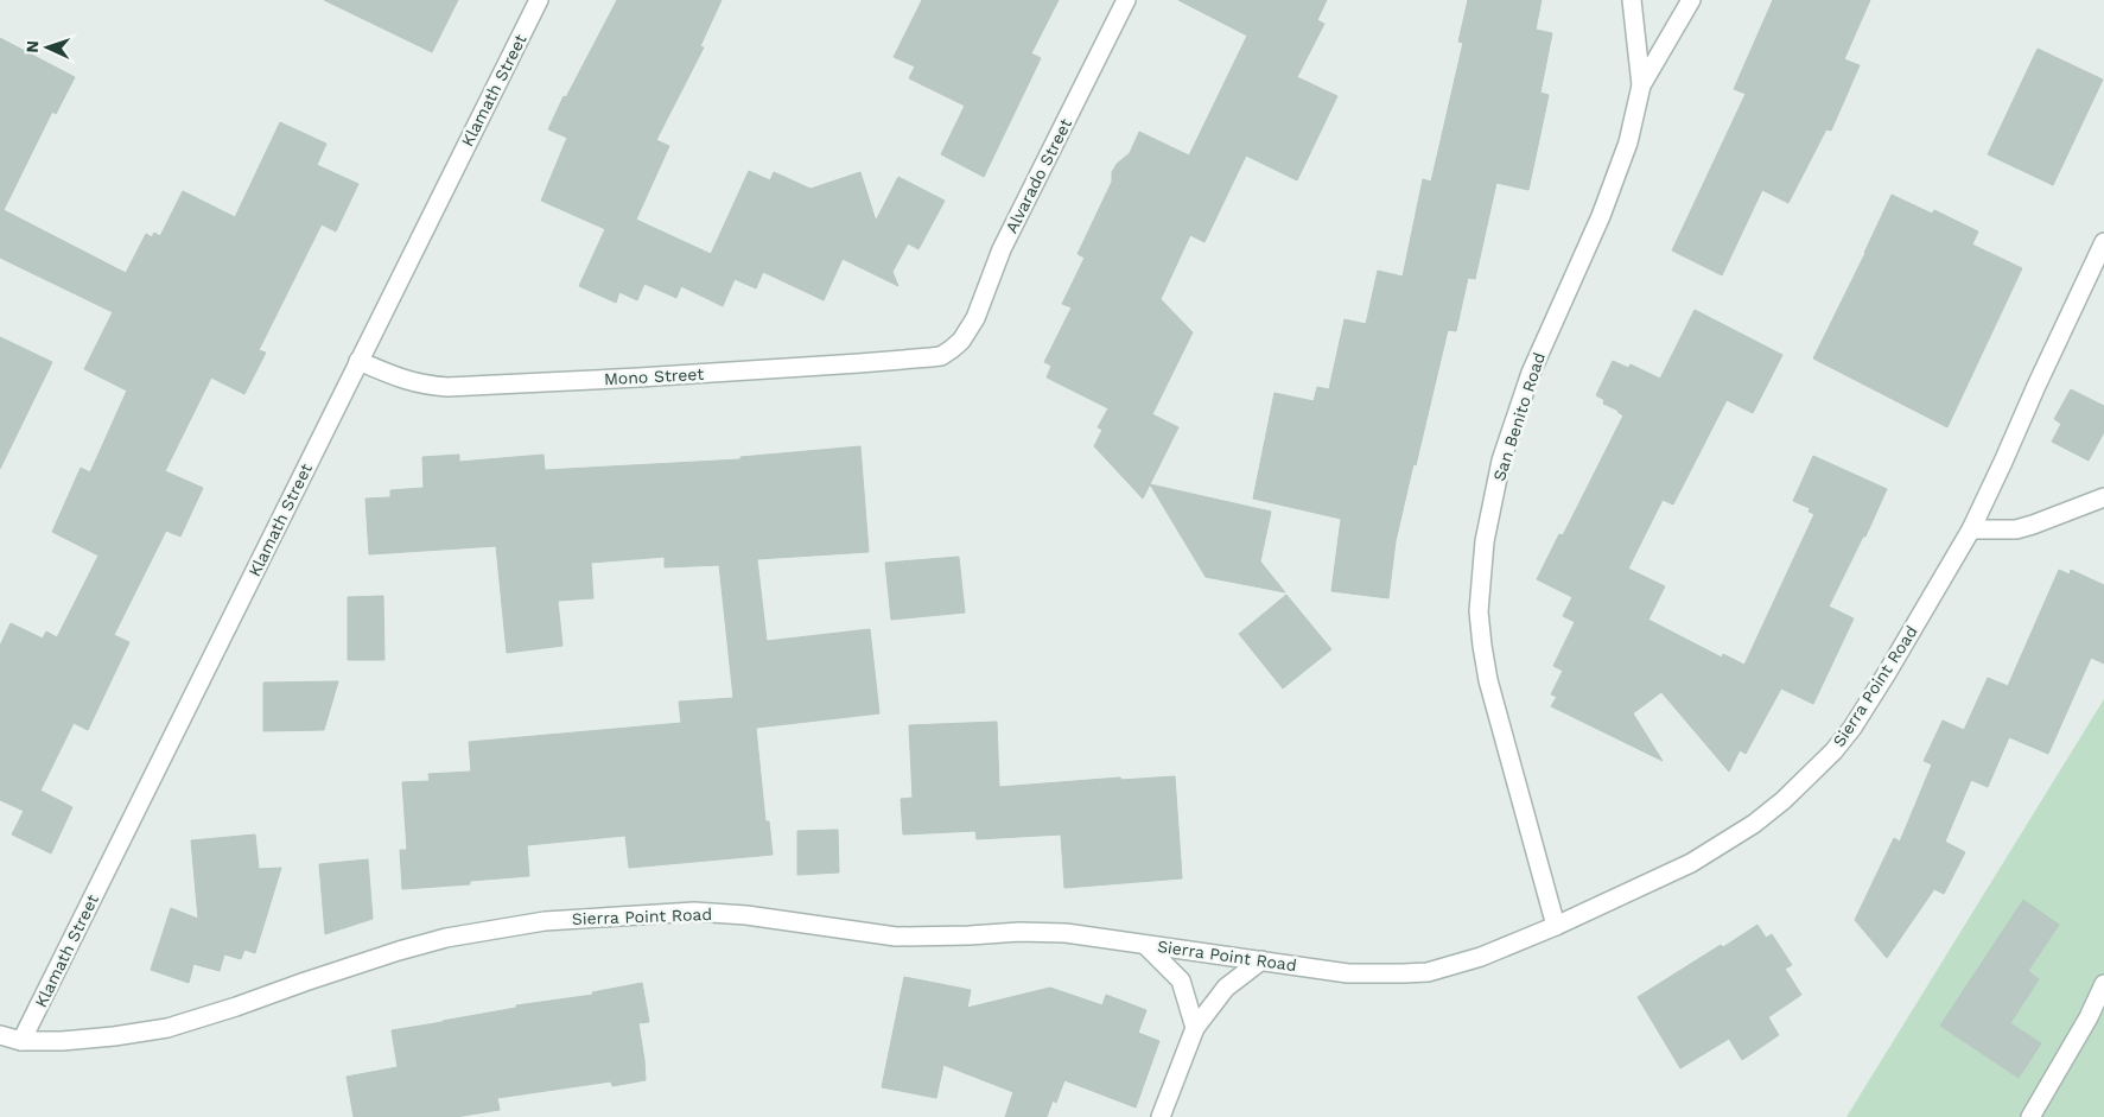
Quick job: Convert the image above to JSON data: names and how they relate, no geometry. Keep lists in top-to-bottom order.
{
  "streets": {
    "street": [
      "Klamath Street",
      "Alvarado Street",
      "Mono Street",
      "San Benito Road",
      "Sierra Point Road"
    ]
  },
  "crossings": [
    ["Klamath Street", "Mono Street"],
    ["Klamath Street", "Sierra Point Road"],
    ["Alvarado Street", "Mono Street"],
    ["San Benito Road", "Sierra Point Road"]
  ],
  "north": "left"
}
